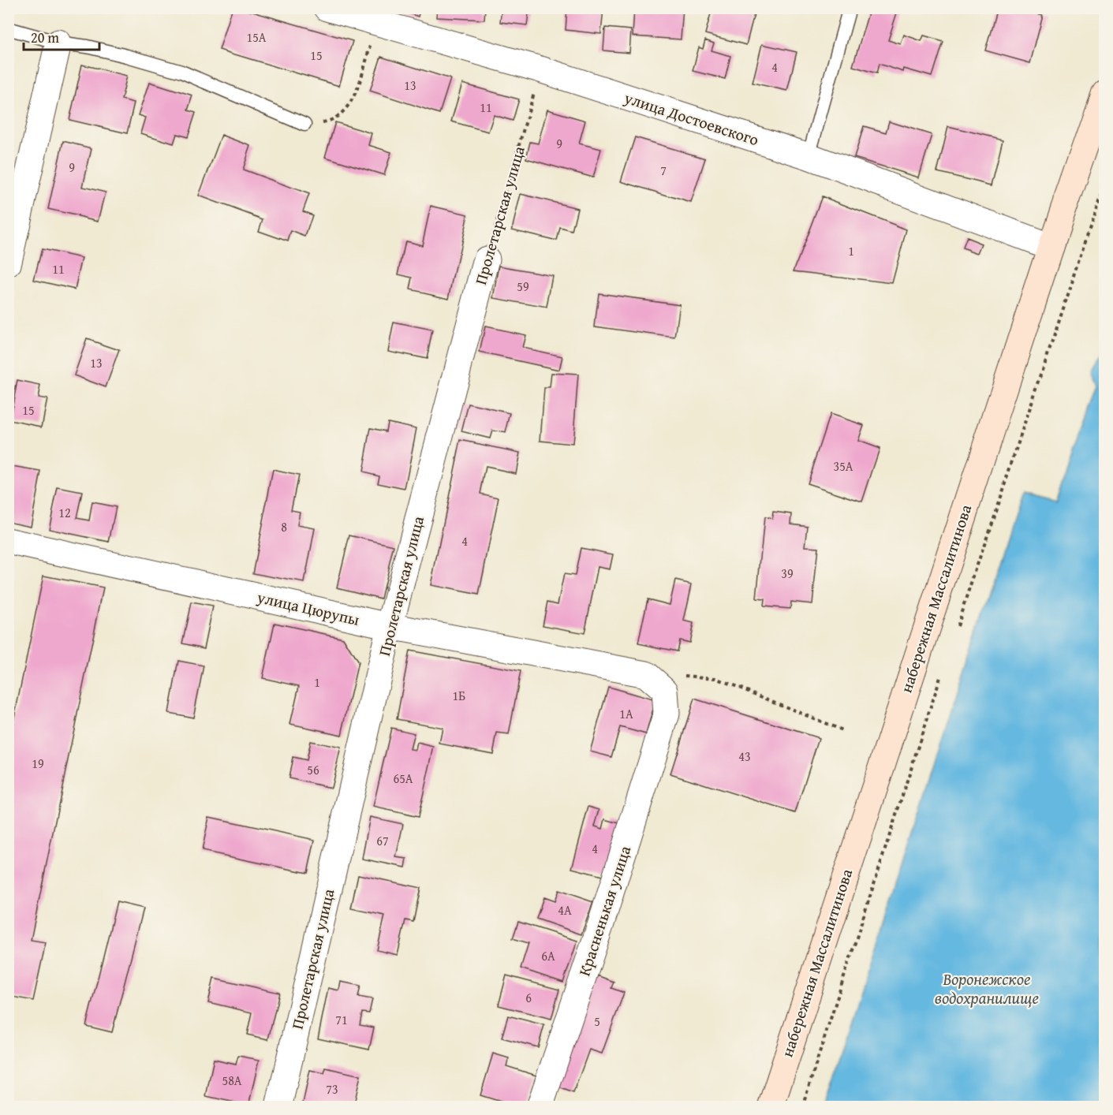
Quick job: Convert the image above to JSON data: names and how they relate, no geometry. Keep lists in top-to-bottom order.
{
  "streets": {
    "main road": ["набережная Массалитинова"],
    "street": [
      "улица Достоевского",
      "Пролетарская улица",
      "улица Цюрупы",
      "Красненькая улица"
    ]
  },
  "crossings": [
    ["улица Достоевского", "Пролетарская улица"],
    ["улица Достоевского", "набережная Массалитинова"],
    ["Пролетарская улица", "улица Цюрупы"],
    ["улица Цюрупы", "Красненькая улица"]
  ],
  "water": ["Воронежское водохранилище"],
  "house_numbers": [
    "15А",
    "15",
    "4",
    "13",
    "11",
    "9",
    "9",
    "7",
    "1",
    "11",
    "59",
    "13",
    "15",
    "35А",
    "12",
    "8",
    "4",
    "39",
    "1",
    "1Б",
    "1А",
    "43",
    "19",
    "56",
    "65А",
    "67",
    "4",
    "4А",
    "6А",
    "6",
    "71",
    "5",
    "58А",
    "73"
  ],
  "scale_bar": "20 m"
}
